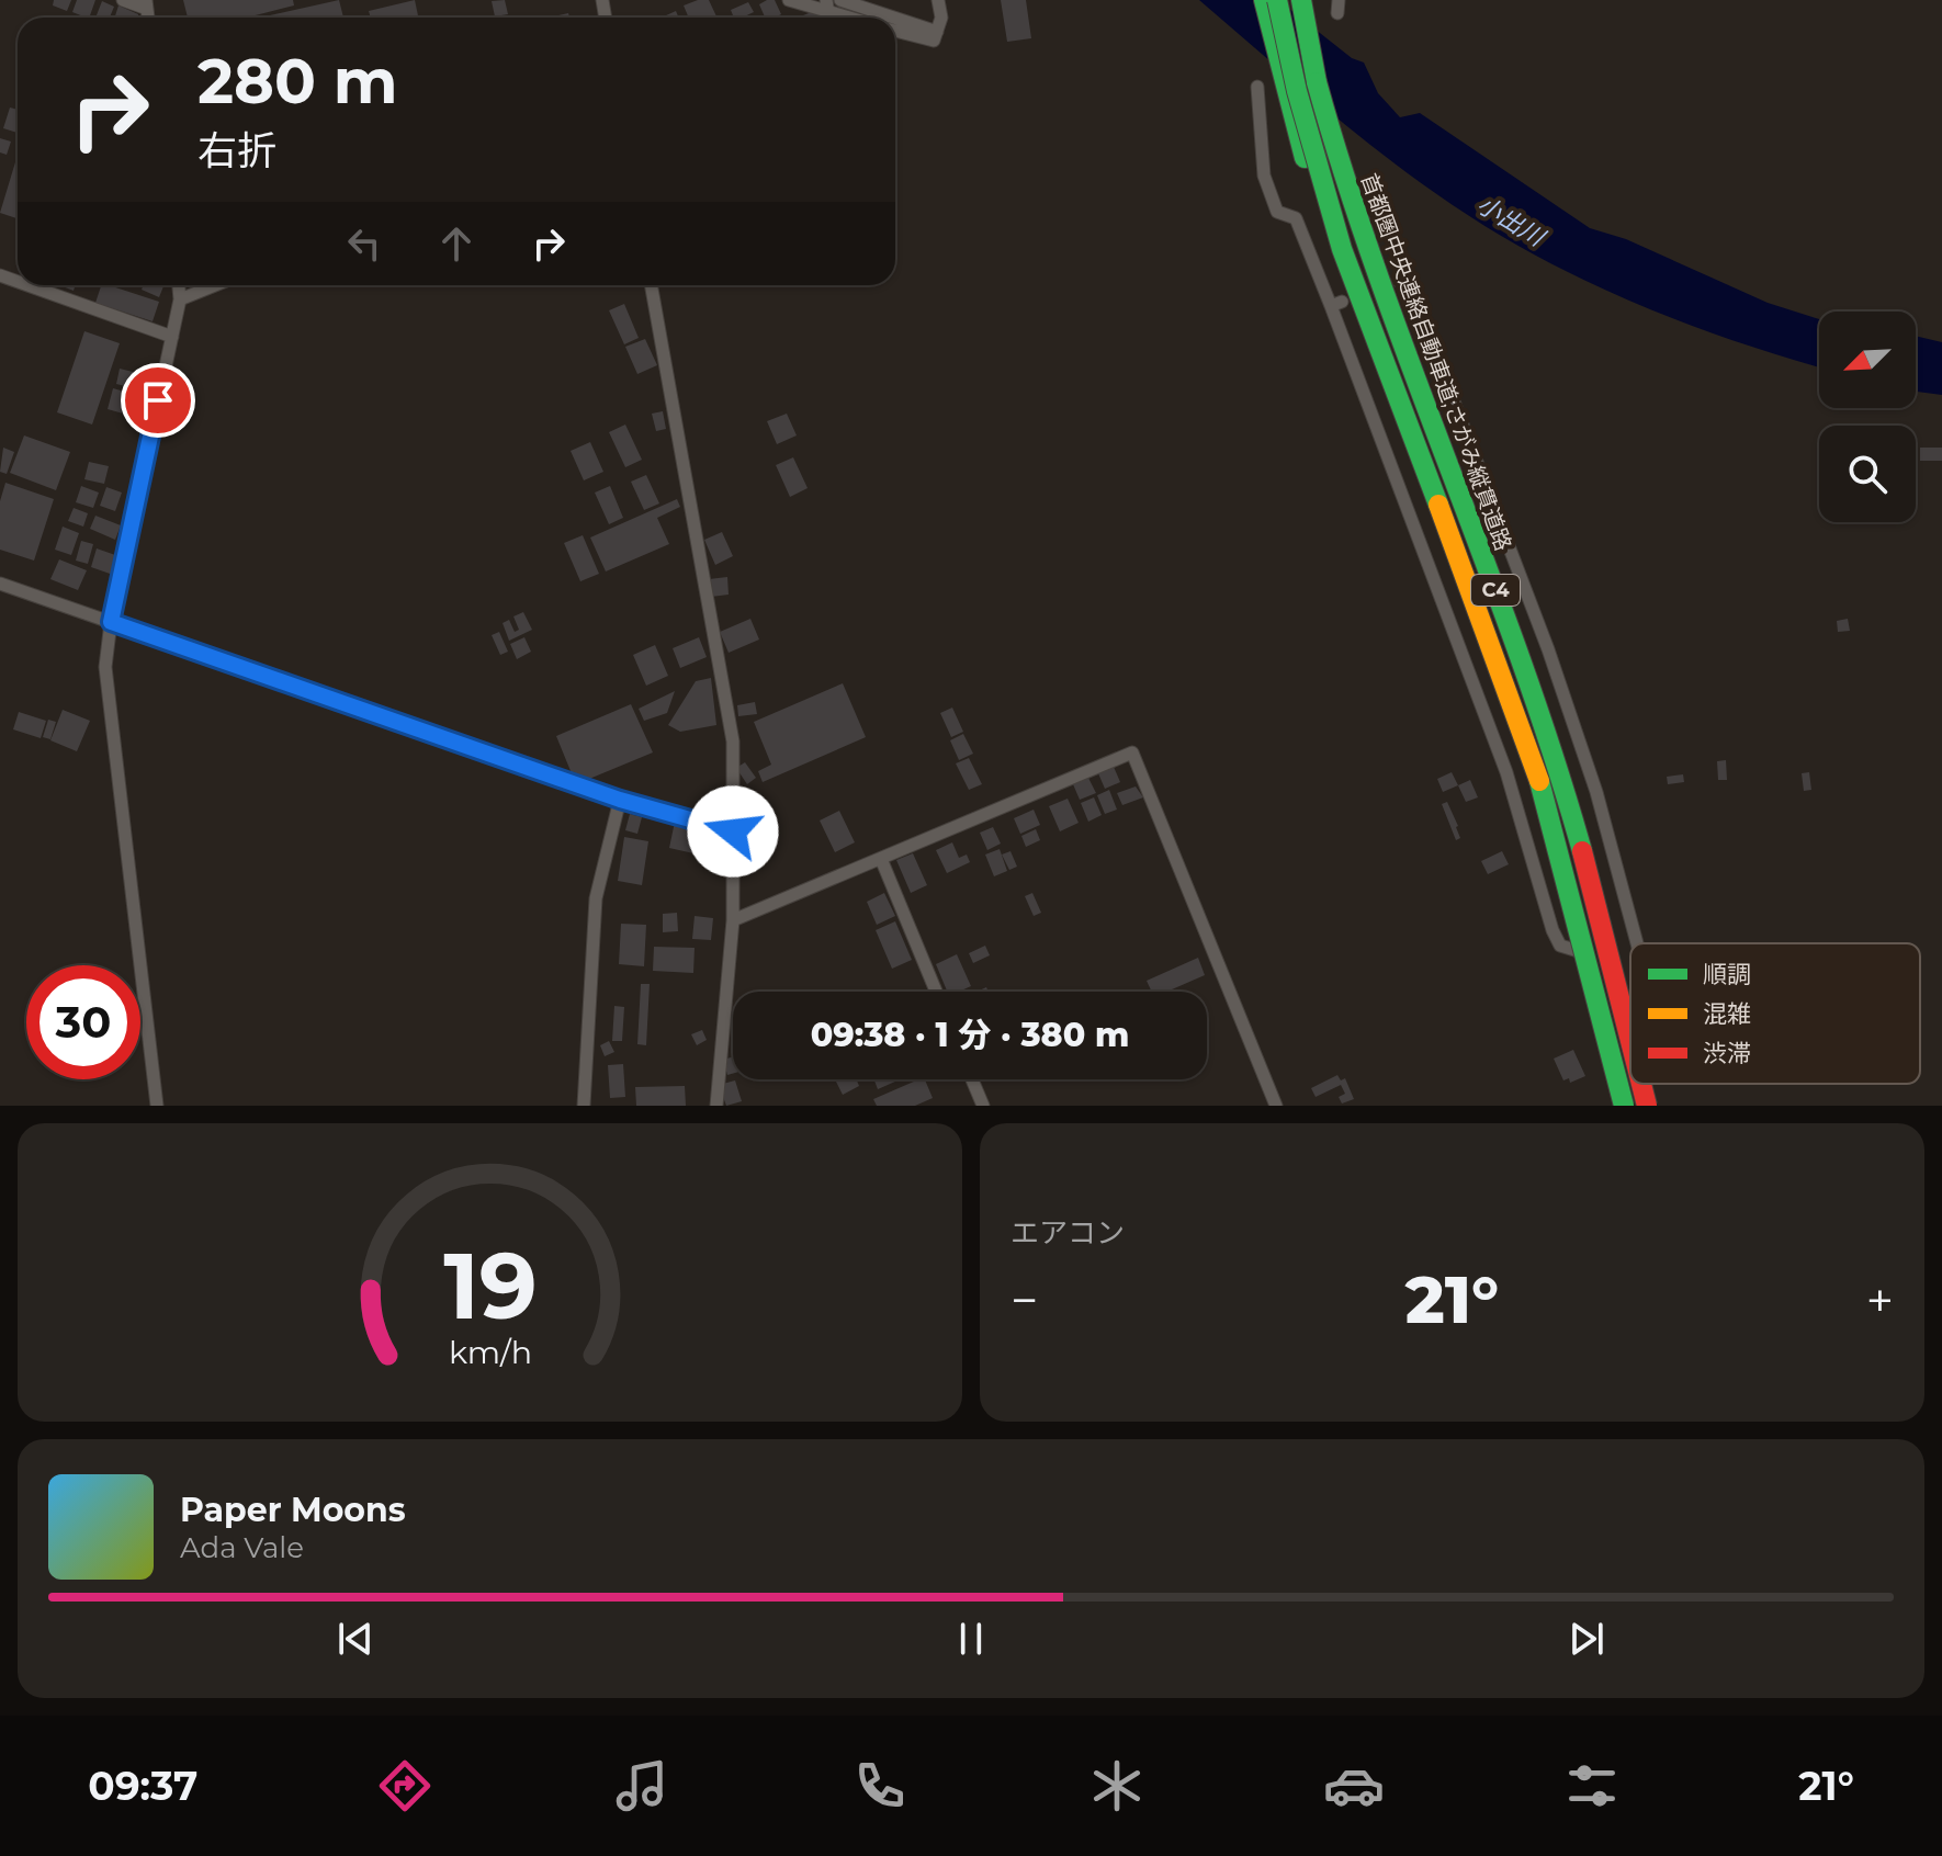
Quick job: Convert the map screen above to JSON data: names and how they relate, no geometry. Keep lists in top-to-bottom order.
{
  "streets": {
    "highway": ["首都圏中央連絡自動車道;さがみ縦貫道路", "C4"]
  },
  "water": ["小出川"],
  "legend": ["順調", "混雑", "渋滞"],
  "north": "bottom left",
  "page": {
    "turn": ["280 m", "右折"],
    "limit": "30",
    "trip": "09:38 · 1 分 · 380 m",
    "tile": "エアコン",
    "heat": ["−", "21°", "+"],
    "song": ["Paper Moons", "Ada Vale"],
    "tabs": ["09:37", "21°"],
    "gauge": ["19", "km/h"]
  }
}
